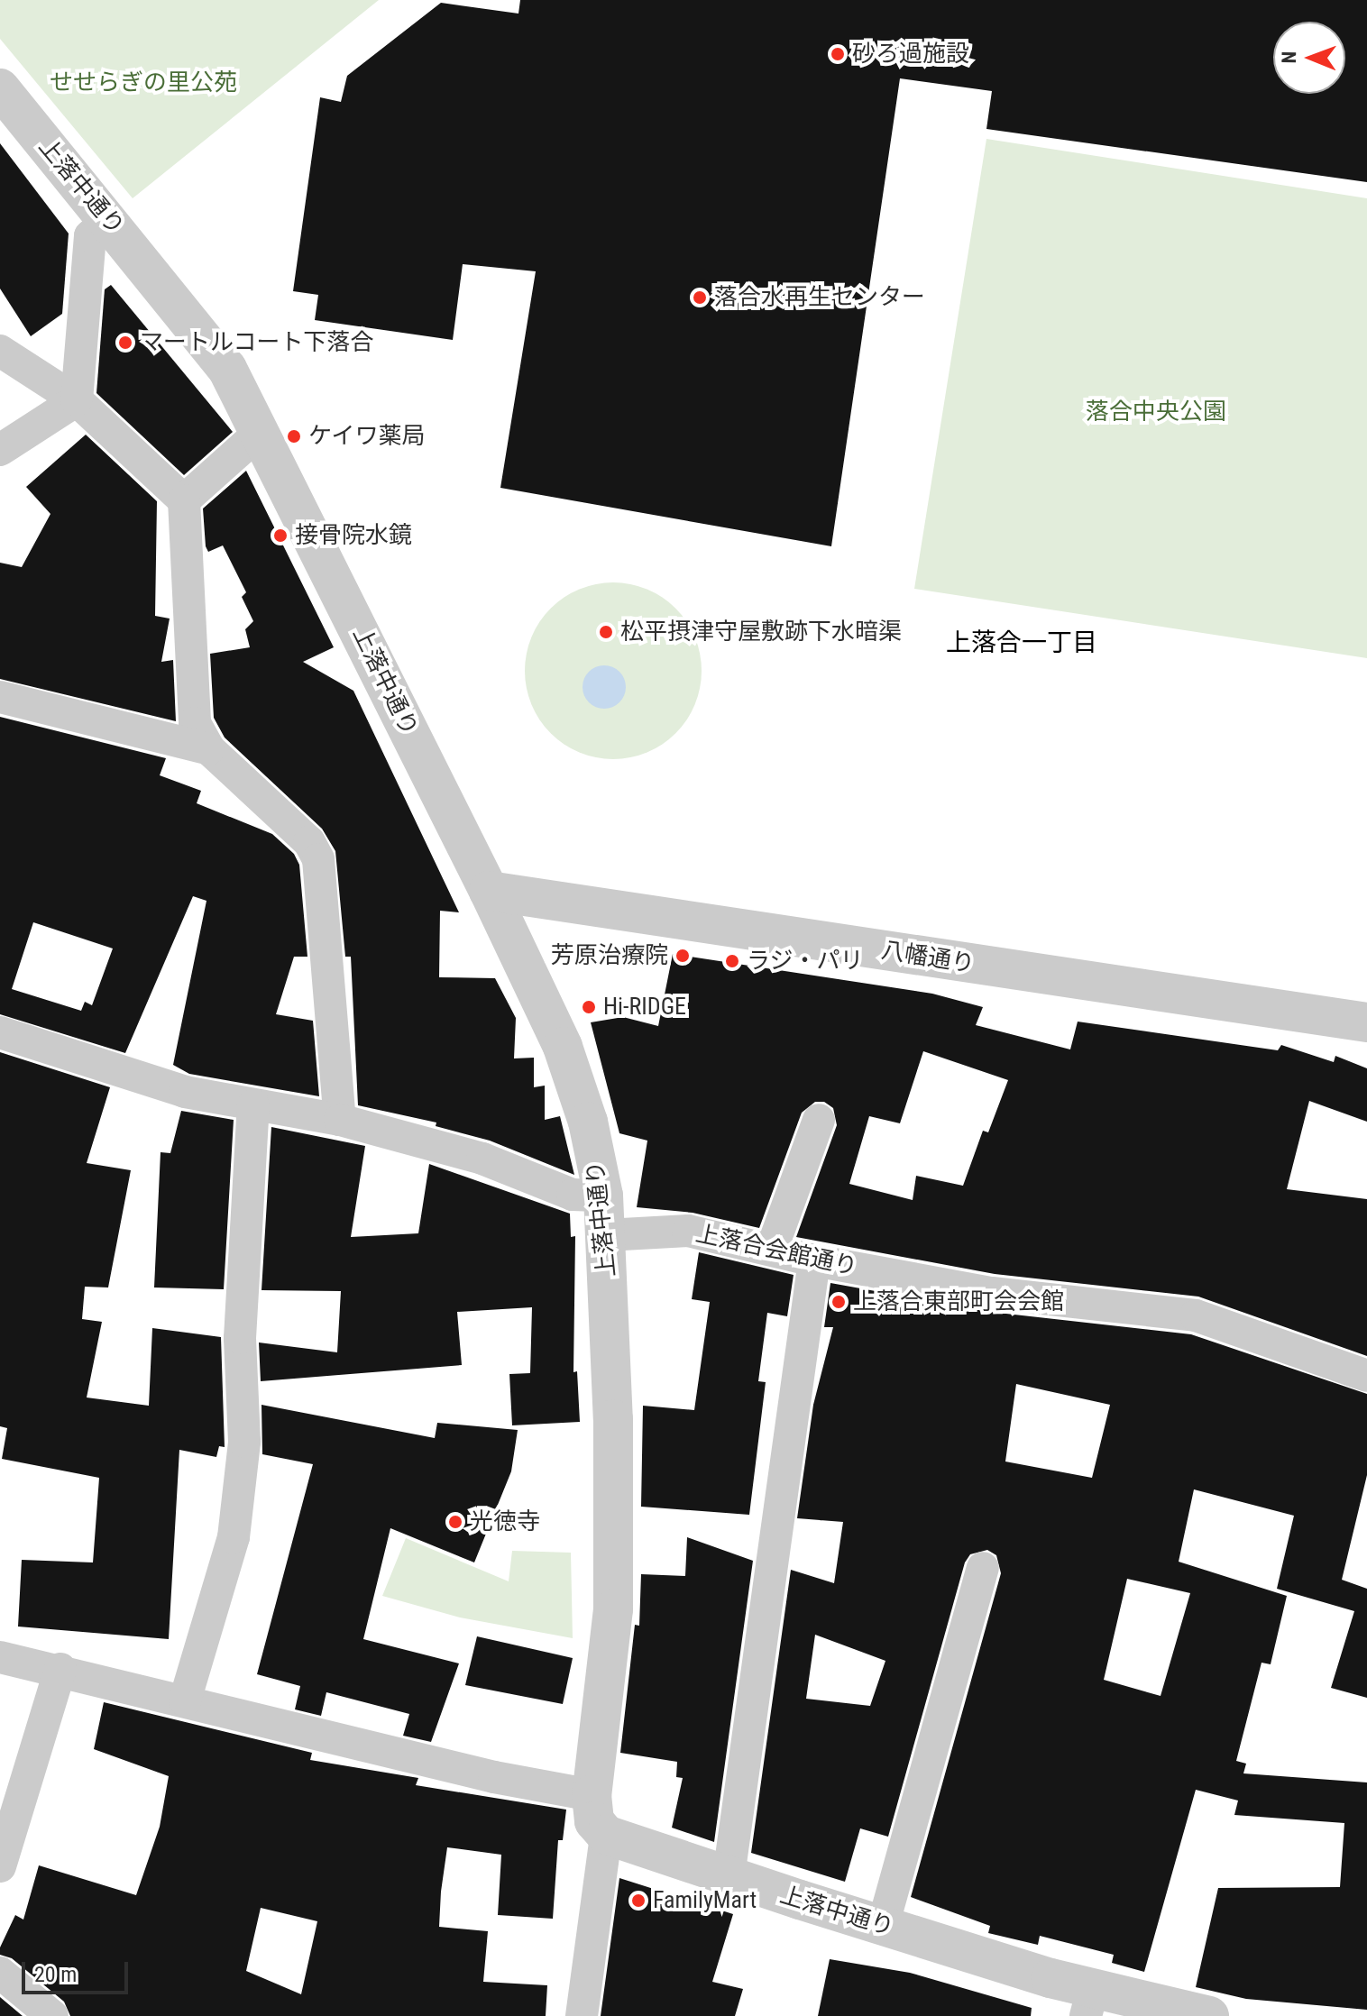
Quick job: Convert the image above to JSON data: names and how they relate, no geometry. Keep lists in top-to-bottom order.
{
  "streets": {
    "street": ["上落中通り", "八幡通り", "上落合会館通り"]
  },
  "crossings": [
    ["上落中通り", "八幡通り"],
    ["上落中通り", "上落合会館通り"]
  ],
  "districts": ["上落合一丁目"],
  "parks": ["せせらぎの里公苑", "落合中央公園"],
  "places": [
    "砂ろ過施設",
    "落合水再生センター",
    "マートルコート下落合",
    "ケイワ薬局",
    "接骨院水鏡",
    "松平摂津守屋敷跡下水暗渠",
    "芳原治療院",
    "ラジ・パリ",
    "Hi-RIDGE",
    "上落合東部町会会館",
    "光徳寺",
    "FamilyMart"
  ],
  "scale_bar": "20 m",
  "north": "left"
}
